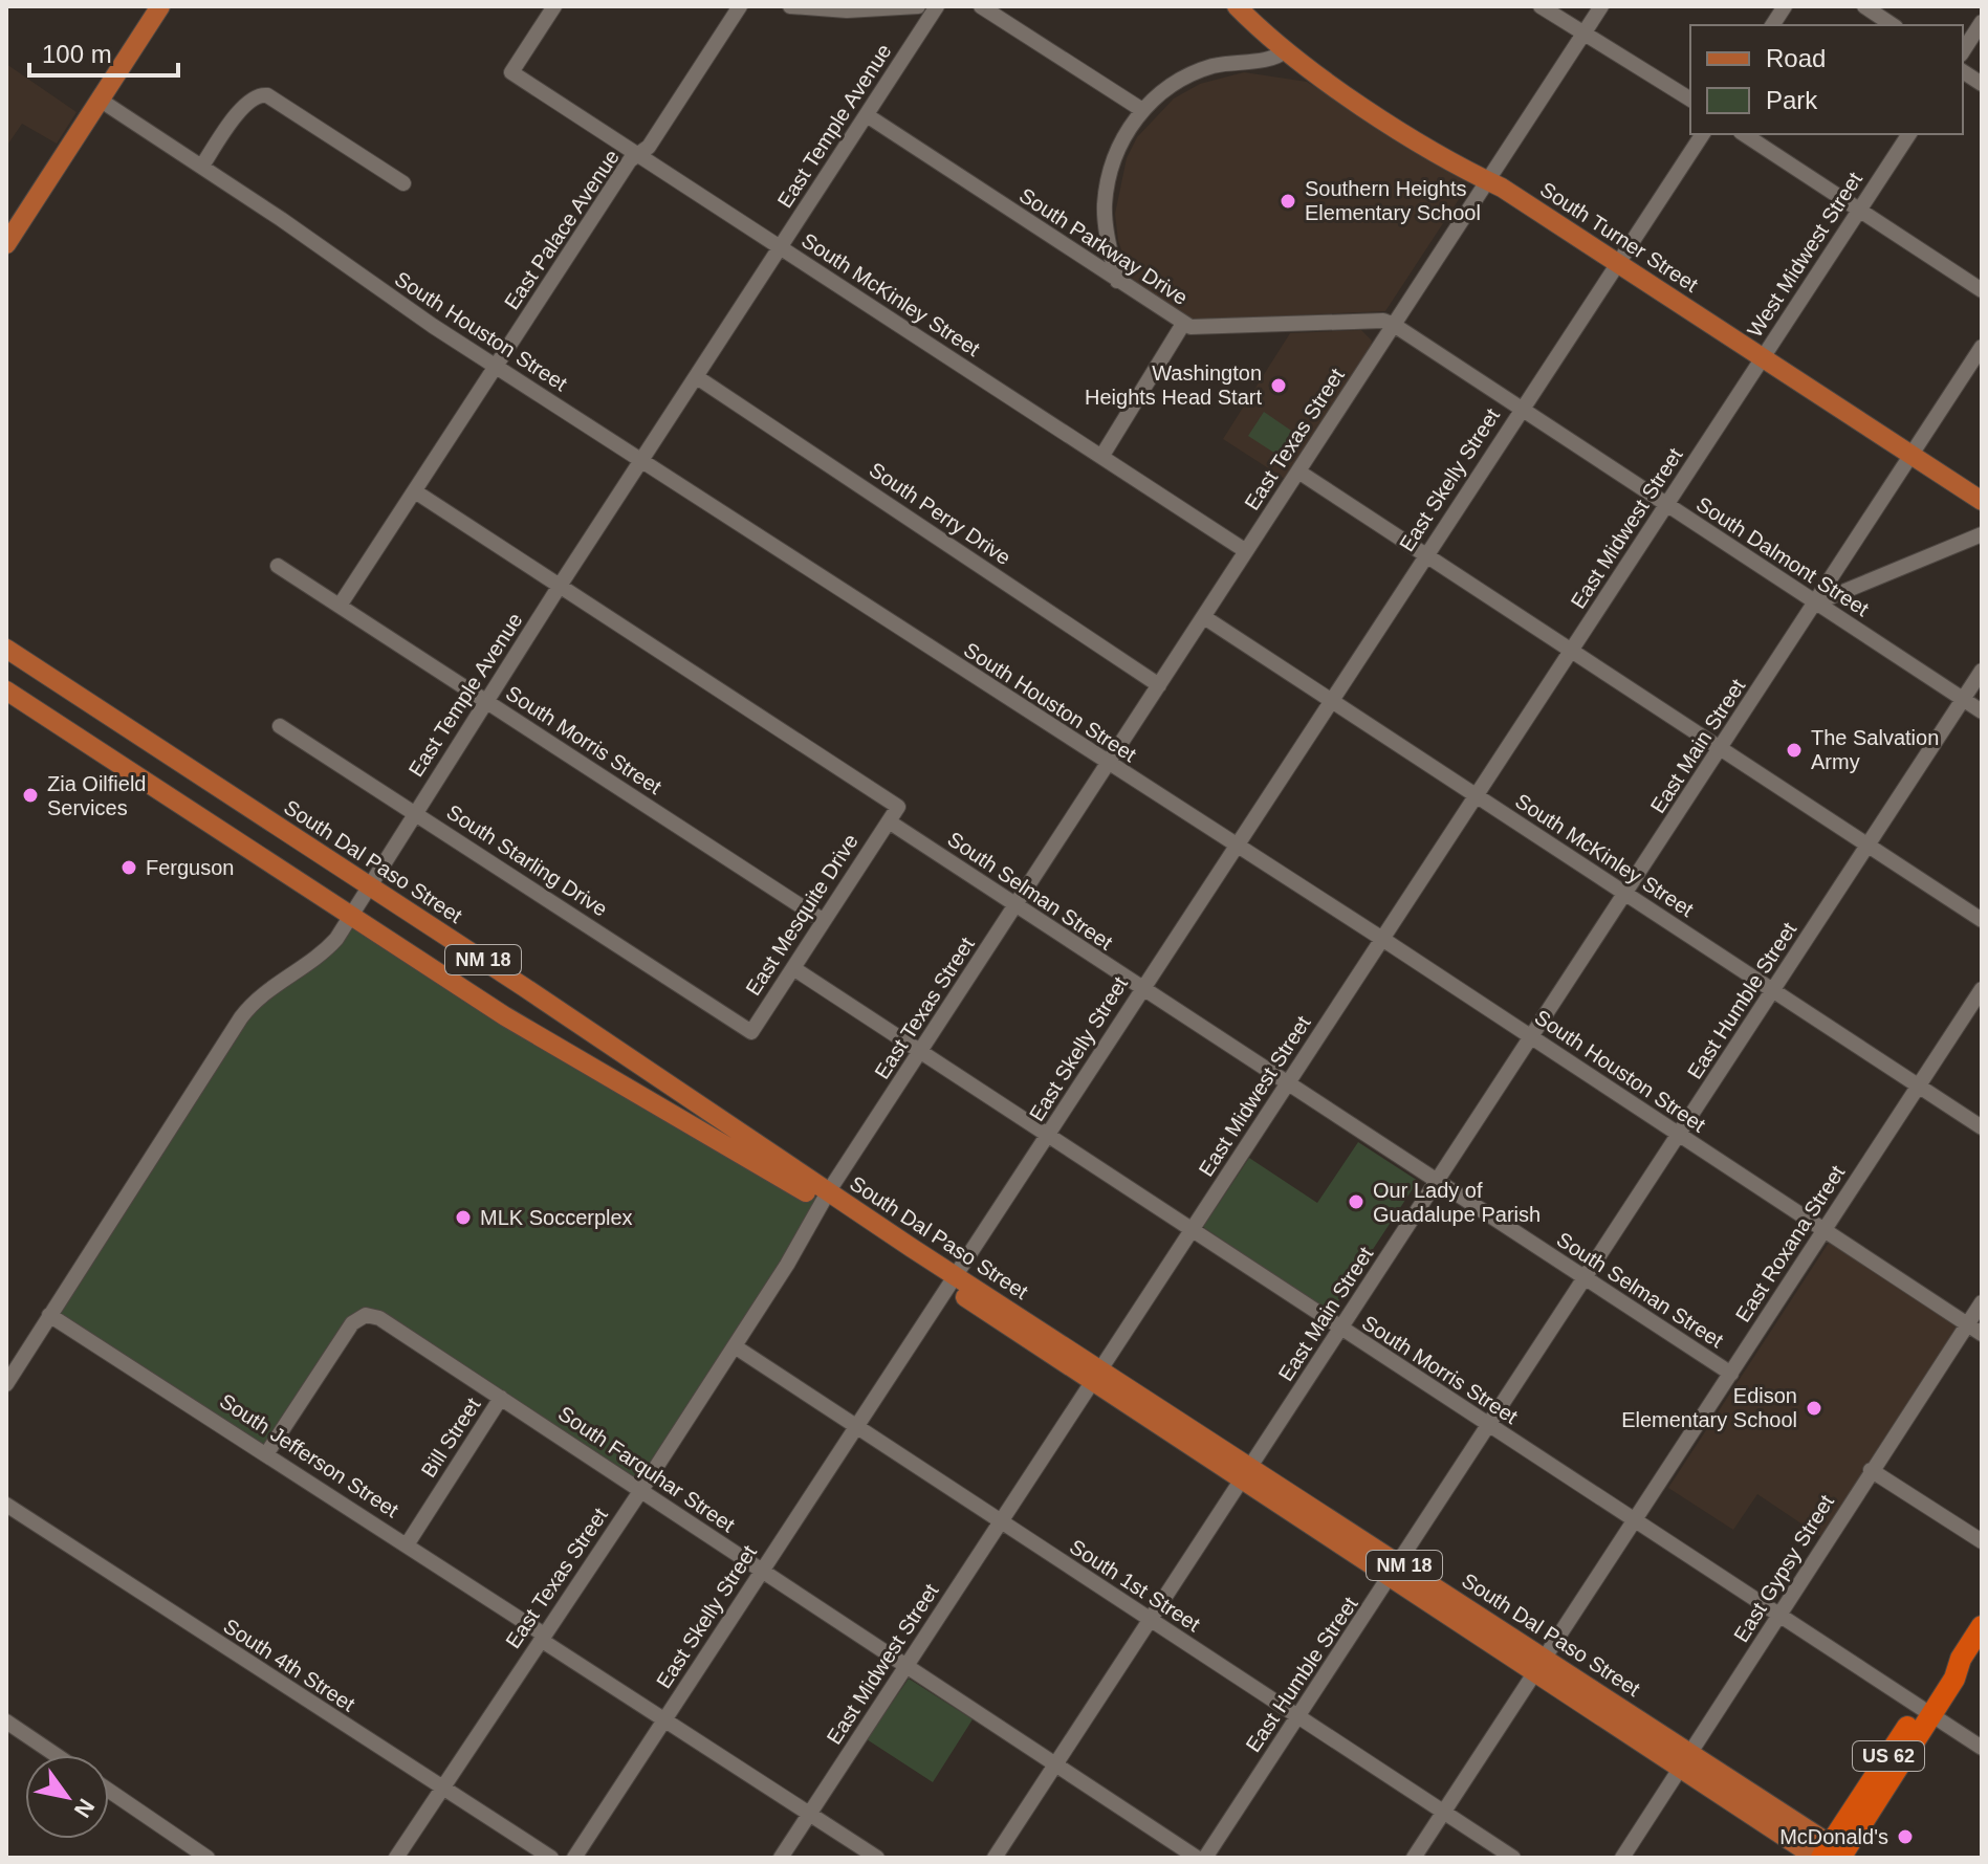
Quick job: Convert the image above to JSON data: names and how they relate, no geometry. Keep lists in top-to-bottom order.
{
  "streets": {
    "highway": ["US 62"],
    "main road": ["South Turner Street", "South Dal Paso Street", "NM 18"],
    "street": [
      "East Temple Avenue",
      "East Palace Avenue",
      "South Parkway Drive",
      "West Midwest Street",
      "South McKinley Street",
      "South Houston Street",
      "East Texas Street",
      "East Skelly Street",
      "South Perry Drive",
      "East Midwest Street",
      "South Dalmont Street",
      "South Morris Street",
      "East Main Street",
      "South Starling Drive",
      "South Selman Street",
      "East Mesquite Drive",
      "East Humble Street",
      "East Roxana Street",
      "Bill Street",
      "South Jefferson Street",
      "South Farquhar Street",
      "East Gypsy Street",
      "South 1st Street",
      "South 4th Street"
    ]
  },
  "crossings": [
    ["East Temple Avenue", "South Parkway Drive"],
    ["East Temple Avenue", "South McKinley Street"],
    ["East Temple Avenue", "South Houston Street"],
    ["East Temple Avenue", "South Perry Drive"],
    ["East Temple Avenue", "South Morris Street"],
    ["East Temple Avenue", "South Starling Drive"],
    ["East Temple Avenue", "South Dal Paso Street"],
    ["East Temple Avenue", "South Jefferson Street"],
    ["East Palace Avenue", "South McKinley Street"],
    ["East Palace Avenue", "South Houston Street"],
    ["East Palace Avenue", "South Morris Street"],
    ["South Turner Street", "West Midwest Street"],
    ["South Turner Street", "East Texas Street"],
    ["South Turner Street", "East Skelly Street"],
    ["South Turner Street", "East Midwest Street"],
    ["South Turner Street", "East Main Street"],
    ["South Parkway Drive", "East Texas Street"],
    ["South Parkway Drive", "South Dalmont Street"],
    ["West Midwest Street", "East Midwest Street"],
    ["South McKinley Street", "East Texas Street"],
    ["South McKinley Street", "East Skelly Street"],
    ["South McKinley Street", "East Midwest Street"],
    ["South McKinley Street", "East Main Street"],
    ["South McKinley Street", "East Humble Street"],
    ["South McKinley Street", "East Roxana Street"],
    ["South Houston Street", "East Texas Street"],
    ["South Houston Street", "East Skelly Street"],
    ["South Houston Street", "East Midwest Street"],
    ["South Houston Street", "East Main Street"],
    ["South Houston Street", "East Humble Street"],
    ["South Houston Street", "East Roxana Street"],
    ["South Houston Street", "East Gypsy Street"],
    ["East Texas Street", "South Perry Drive"],
    ["East Texas Street", "South Dalmont Street"],
    ["East Texas Street", "South Morris Street"],
    ["East Texas Street", "South Dal Paso Street"],
    ["East Texas Street", "South Selman Street"],
    ["East Texas Street", "South Jefferson Street"],
    ["East Texas Street", "South Farquhar Street"],
    ["East Texas Street", "South 1st Street"],
    ["East Texas Street", "South 4th Street"],
    ["East Skelly Street", "South Dalmont Street"],
    ["East Skelly Street", "South Morris Street"],
    ["East Skelly Street", "South Dal Paso Street"],
    ["East Skelly Street", "South Selman Street"],
    ["East Skelly Street", "South Jefferson Street"],
    ["East Skelly Street", "South Farquhar Street"],
    ["East Skelly Street", "South 1st Street"],
    ["East Midwest Street", "South Dalmont Street"],
    ["East Midwest Street", "South Morris Street"],
    ["East Midwest Street", "South Dal Paso Street"],
    ["East Midwest Street", "South Selman Street"],
    ["East Midwest Street", "South Jefferson Street"],
    ["East Midwest Street", "South Farquhar Street"],
    ["East Midwest Street", "South 1st Street"],
    ["South Dalmont Street", "East Main Street"],
    ["South Dalmont Street", "East Humble Street"],
    ["South Morris Street", "East Main Street"],
    ["South Morris Street", "East Mesquite Drive"],
    ["South Morris Street", "East Humble Street"],
    ["South Morris Street", "East Roxana Street"],
    ["South Morris Street", "East Gypsy Street"],
    ["South Morris Street", "US 62"],
    ["East Main Street", "South Dal Paso Street"],
    ["East Main Street", "South Selman Street"],
    ["East Main Street", "South Farquhar Street"],
    ["East Main Street", "South 1st Street"],
    ["South Starling Drive", "East Mesquite Drive"],
    ["South Dal Paso Street", "East Humble Street"],
    ["South Dal Paso Street", "East Roxana Street"],
    ["South Dal Paso Street", "East Gypsy Street"],
    ["South Dal Paso Street", "US 62"],
    ["South Selman Street", "East Mesquite Drive"],
    ["South Selman Street", "East Humble Street"],
    ["South Selman Street", "East Roxana Street"],
    ["East Humble Street", "South 1st Street"],
    ["East Roxana Street", "South 1st Street"],
    ["Bill Street", "South Jefferson Street"],
    ["Bill Street", "South Farquhar Street"],
    ["South Jefferson Street", "South Farquhar Street"]
  ],
  "places": [
    "Southern Heights Elementary School",
    "Washington Heights Head Start",
    "The Salvation Army",
    "Zia Oilfield Services",
    "Ferguson",
    "Our Lady of Guadalupe Parish",
    "MLK Soccerplex",
    "Edison Elementary School",
    "McDonald's"
  ],
  "legend": ["Road", "Park"],
  "scale_bar": "100 m",
  "north": "bottom right"
}
